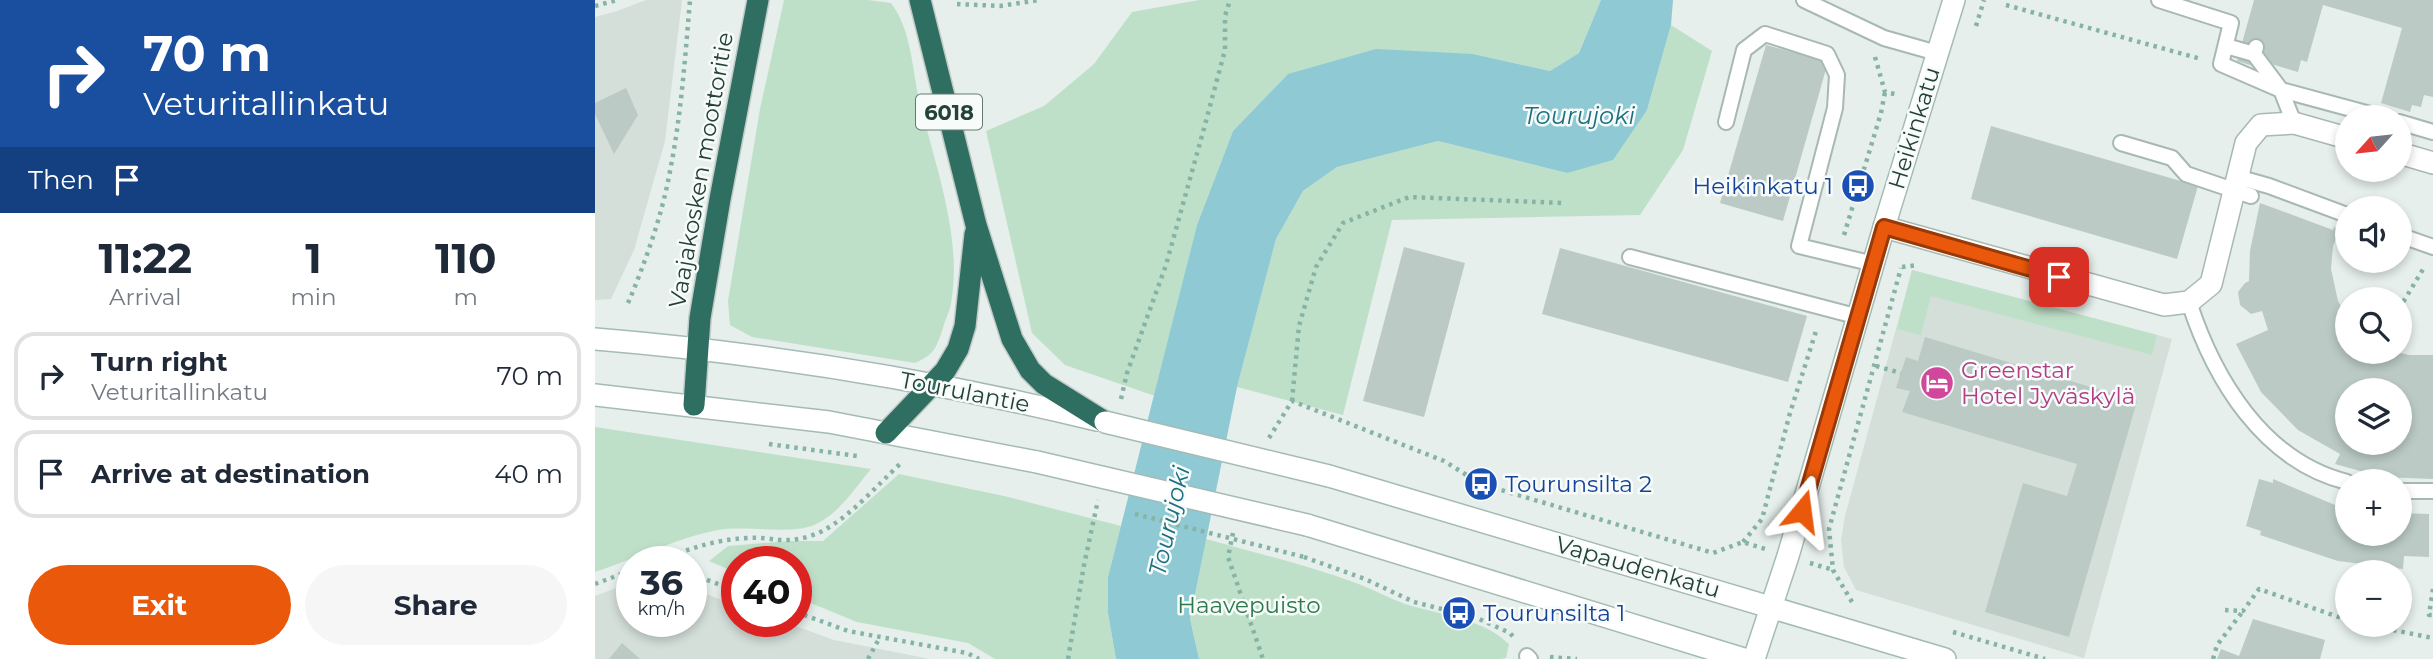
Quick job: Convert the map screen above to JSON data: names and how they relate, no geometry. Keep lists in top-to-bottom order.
{
  "streets": {
    "highway": ["6018", "Vaajakosken moottoritie"],
    "main road": ["Heikinkatu", "Tourulantie", "Vapaudenkatu"]
  },
  "crossings": [
    ["6018", "Tourulantie"],
    ["Heikinkatu", "Vapaudenkatu"],
    ["Vaajakosken moottoritie", "Tourulantie"],
    ["Tourulantie", "Vapaudenkatu"]
  ],
  "water": ["Tourujoki"],
  "parks": ["Haavepuisto"],
  "places": {
    "bus stop": ["Heikinkatu 1", "Tourunsilta 2", "Tourunsilta 1"],
    "hotel": ["Greenstar Hotel Jyväskylä"]
  },
  "north": "bottom left",
  "page": {
    "turn": ["70 m", "Veturitallinkatu"],
    "map_buttons": ["+", "−"],
    "then": "Then",
    "eta": [
      "11:22",
      "Arrival",
      "1",
      "min",
      "110",
      "m"
    ],
    "list": [
      {
        "name": "Turn right",
        "note": "Veturitallinkatu",
        "value": "70 m"
      },
      {
        "name": "Arrive at destination",
        "value": "40 m"
      }
    ],
    "speed": "36 km/h",
    "limit": "40",
    "buttons": ["Exit", "Share"]
  }
}
